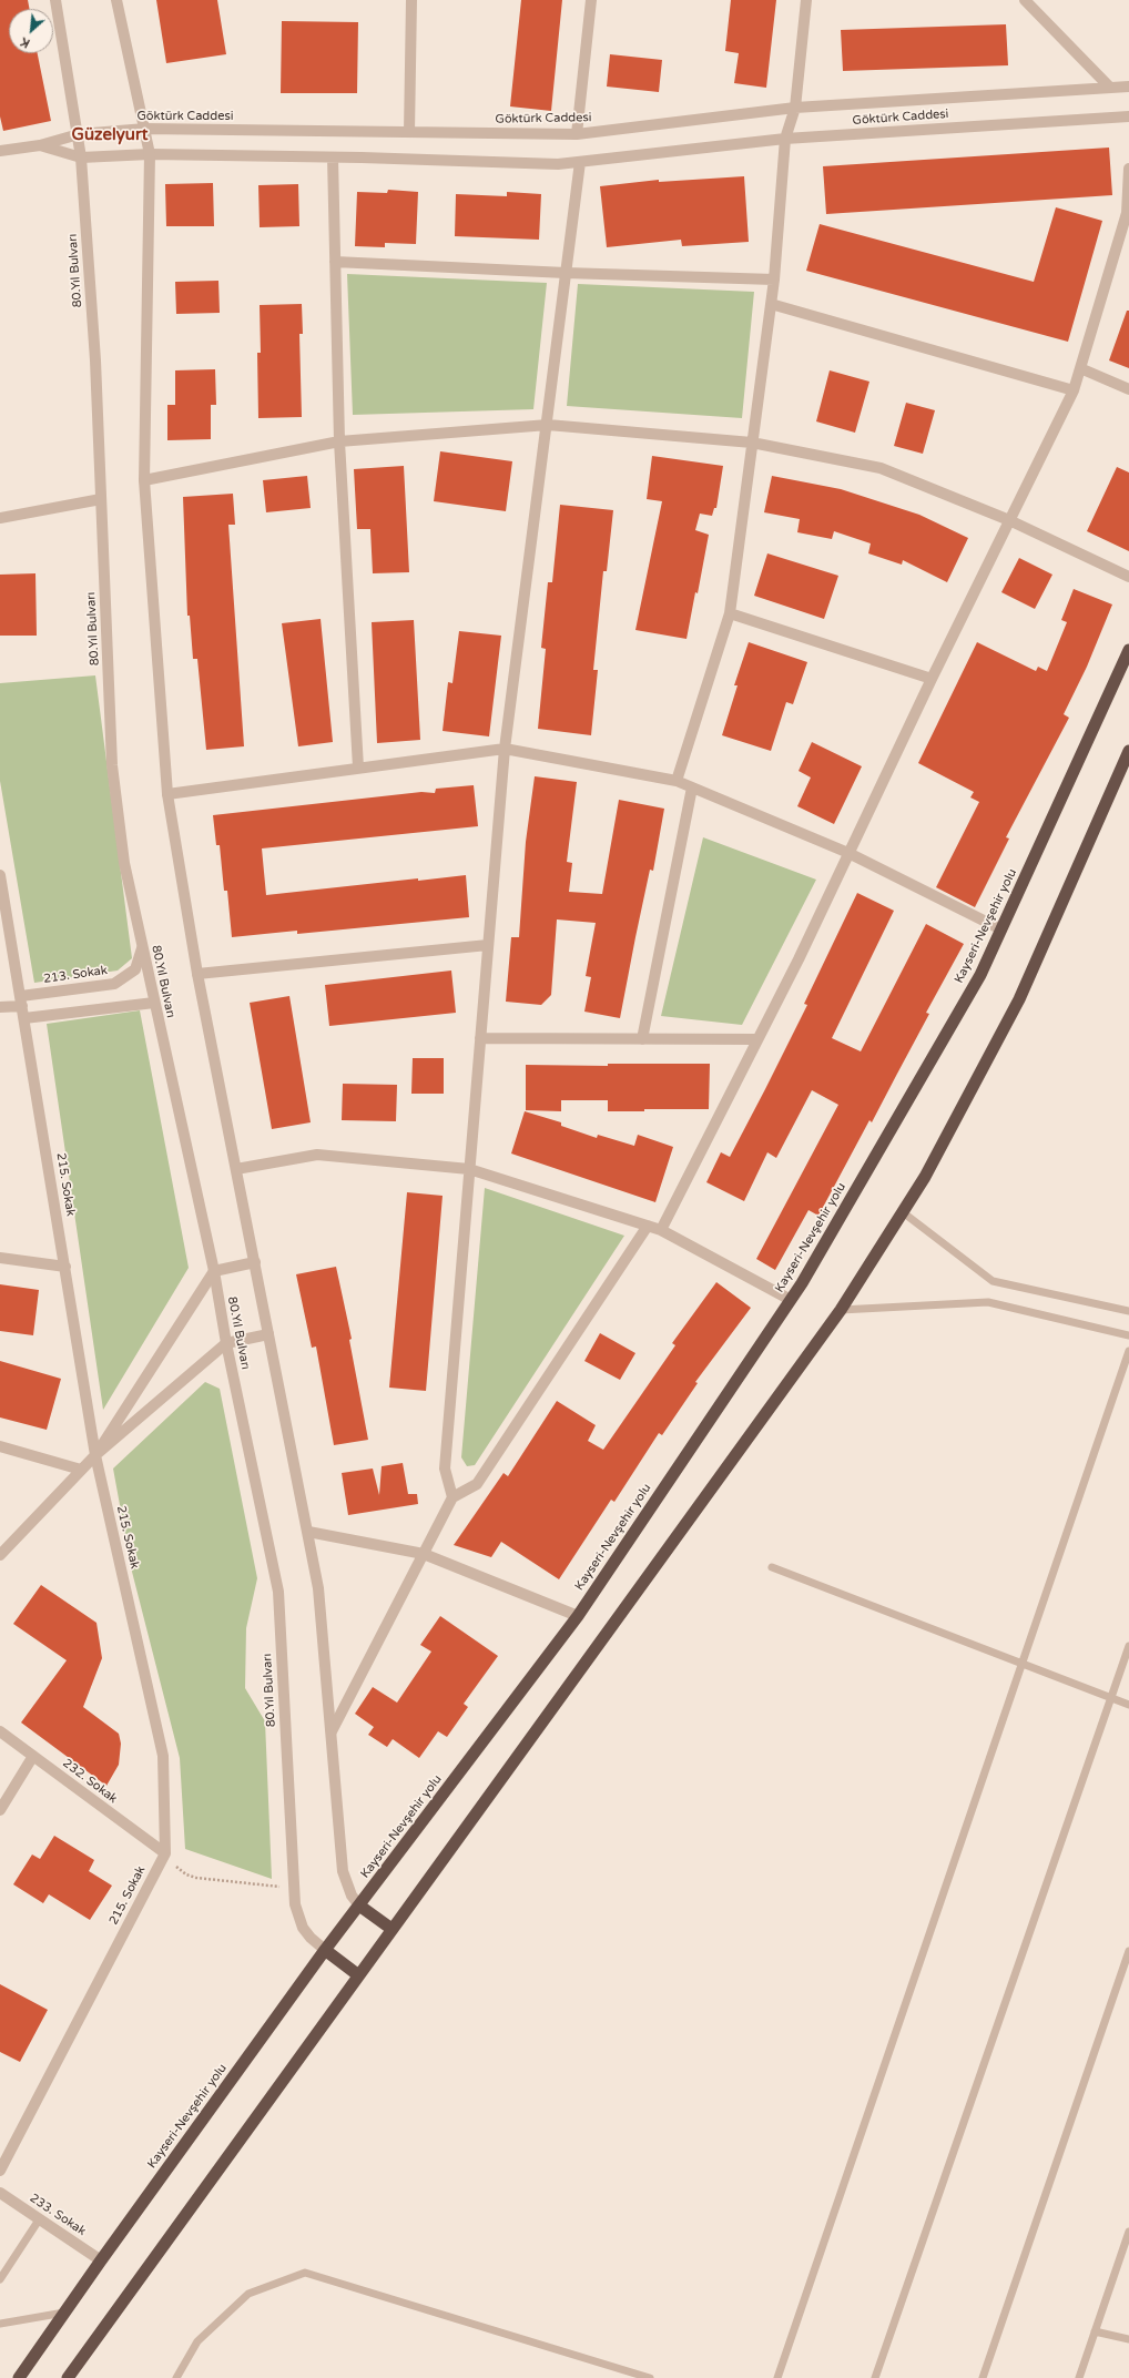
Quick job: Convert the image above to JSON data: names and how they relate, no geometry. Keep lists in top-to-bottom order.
{
  "streets": {
    "highway": ["Kayseri-Nevşehir yolu"],
    "street": [
      "Göktürk Caddesi",
      "80.Yıl Bulvarı",
      "213. Sokak",
      "215. Sokak",
      "232. Sokak",
      "233. Sokak"
    ]
  },
  "crossings": [
    ["Göktürk Caddesi", "80.Yıl Bulvarı"],
    ["80.Yıl Bulvarı", "Kayseri-Nevşehir yolu"],
    ["80.Yıl Bulvarı", "213. Sokak"],
    ["Kayseri-Nevşehir yolu", "233. Sokak"],
    ["213. Sokak", "215. Sokak"],
    ["215. Sokak", "232. Sokak"]
  ],
  "districts": ["Güzelyurt"],
  "north": "bottom left"
}
